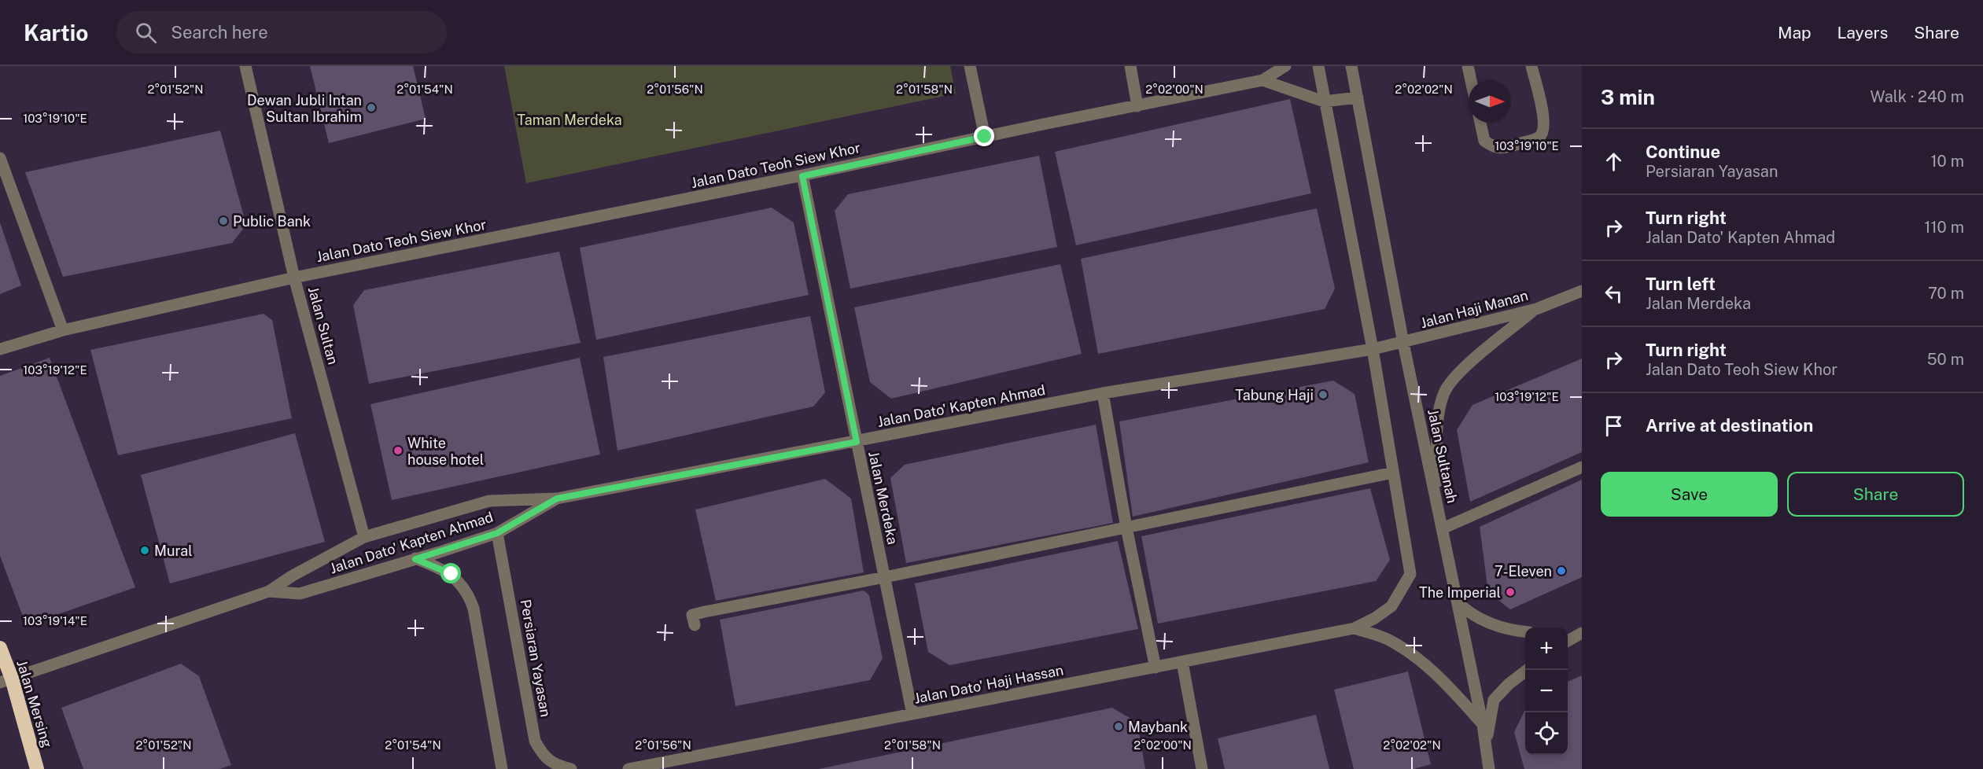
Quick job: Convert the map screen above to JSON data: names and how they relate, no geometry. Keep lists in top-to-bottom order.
{
  "streets": {
    "highway": ["Jalan Mersing"],
    "street": [
      "Jalan Dato Teoh Siew Khor",
      "Jalan Haji Manan",
      "Jalan Sultan",
      "Jalan Dato' Kapten Ahmad",
      "Jalan Sultanah",
      "Jalan Merdeka",
      "Persiaran Yayasan",
      "Jalan Dato' Haji Hassan"
    ]
  },
  "crossings": [
    ["Jalan Dato Teoh Siew Khor", "Jalan Sultan"],
    ["Jalan Dato Teoh Siew Khor", "Jalan Merdeka"],
    ["Jalan Haji Manan", "Jalan Dato' Kapten Ahmad"],
    ["Jalan Haji Manan", "Jalan Sultanah"],
    ["Jalan Sultan", "Jalan Dato' Kapten Ahmad"],
    ["Jalan Dato' Kapten Ahmad", "Jalan Merdeka"],
    ["Jalan Dato' Kapten Ahmad", "Persiaran Yayasan"],
    ["Jalan Dato' Kapten Ahmad", "Jalan Mersing"],
    ["Jalan Merdeka", "Jalan Dato' Haji Hassan"]
  ],
  "parks": ["Taman Merdeka"],
  "places": [
    "Dewan Jubli Intan Sultan Ibrahim",
    "Public Bank",
    "Tabung Haji",
    "White house hotel",
    "Mural",
    "7-Eleven",
    "The Imperial",
    "Maybank"
  ],
  "north": "right",
  "page": {
    "header": "Kartio",
    "search": "Search here",
    "nav": ["Map", "Layers", "Share"],
    "heading": ["3 min", "Walk · 240 m"],
    "list": [
      ["Continue", "Persiaran Yayasan", "10 m"],
      ["Turn right", "Jalan Dato' Kapten Ahmad", "110 m"],
      ["Turn left", "Jalan Merdeka", "70 m"],
      ["Turn right", "Jalan Dato Teoh Siew Khor", "50 m"],
      "Arrive at destination"
    ],
    "buttons": ["Save", "Share"],
    "map_buttons": ["+", "−"]
  },
  "coordinates": [
    "2°01'52\"N",
    "2°01'54\"N",
    "2°01'56\"N",
    "2°01'58\"N",
    "2°02'00\"N",
    "2°02'02\"N",
    "103°19'10\"E",
    "103°19'12\"E",
    "103°19'14\"E"
  ]
}
